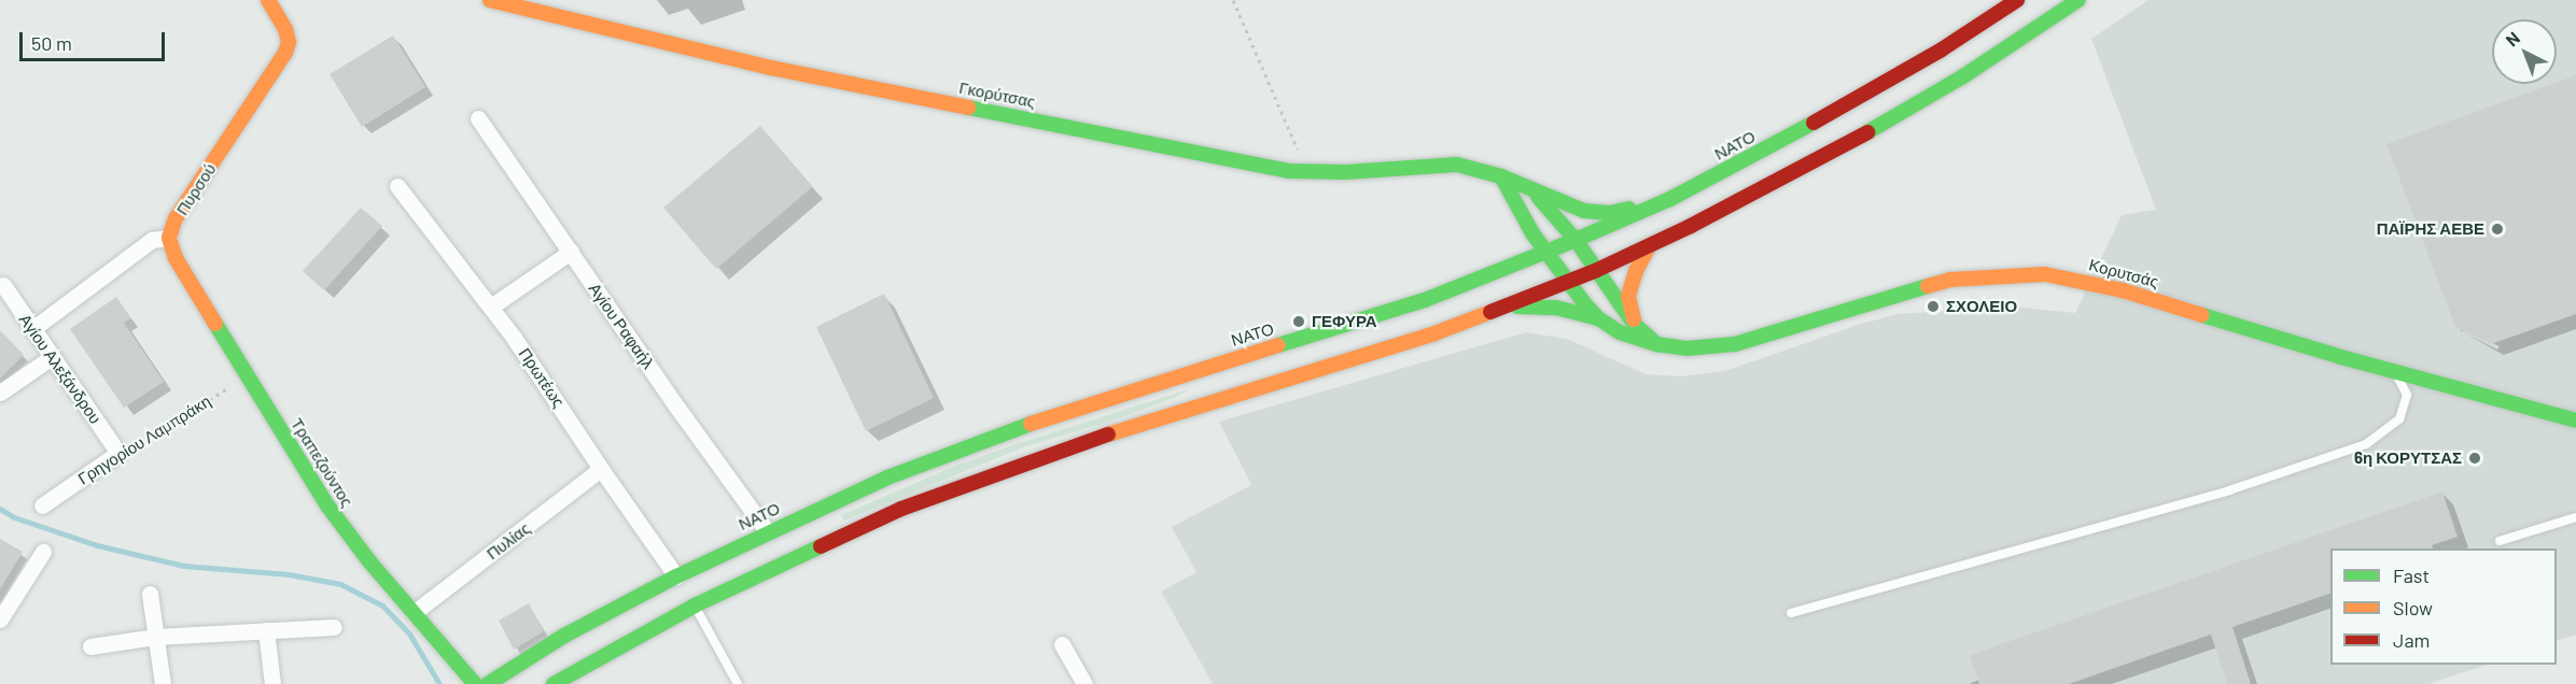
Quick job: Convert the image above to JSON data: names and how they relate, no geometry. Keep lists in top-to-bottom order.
{
  "streets": {
    "main road": [
      "Γκορύτσας",
      "ΝΑΤΟ",
      "Πυρσού",
      "Κορυτσάς",
      "Τραπεζούντος"
    ],
    "street": [
      "Αγίου Ραφαήλ",
      "Αγίου Αλεξάνδρου",
      "Πρωτέως",
      "Γρηγορίου Λαμπράκη",
      "Πυλίας"
    ]
  },
  "crossings": [
    ["Γκορύτσας", "ΝΑΤΟ"],
    ["ΝΑΤΟ", "Αγίου Ραφαήλ"],
    ["ΝΑΤΟ", "Πρωτέως"],
    ["Πυρσού", "Τραπεζούντος"],
    ["Αγίου Αλεξάνδρου", "Γρηγορίου Λαμπράκη"],
    ["Πρωτέως", "Πυλίας"],
    ["Γρηγορίου Λαμπράκη", "Τραπεζούντος"],
    ["Τραπεζούντος", "Πυλίας"]
  ],
  "places": [
    "ΠΑΪΡΗΣ ΑΕΒΕ",
    "ΣΧΟΛΕΙΟ",
    "ΓΕΦΥΡΑ",
    "6η ΚΟΡΥΤΣΑΣ"
  ],
  "legend": ["Fast", "Slow", "Jam"],
  "scale_bar": "50 m",
  "north": "top left"
}
